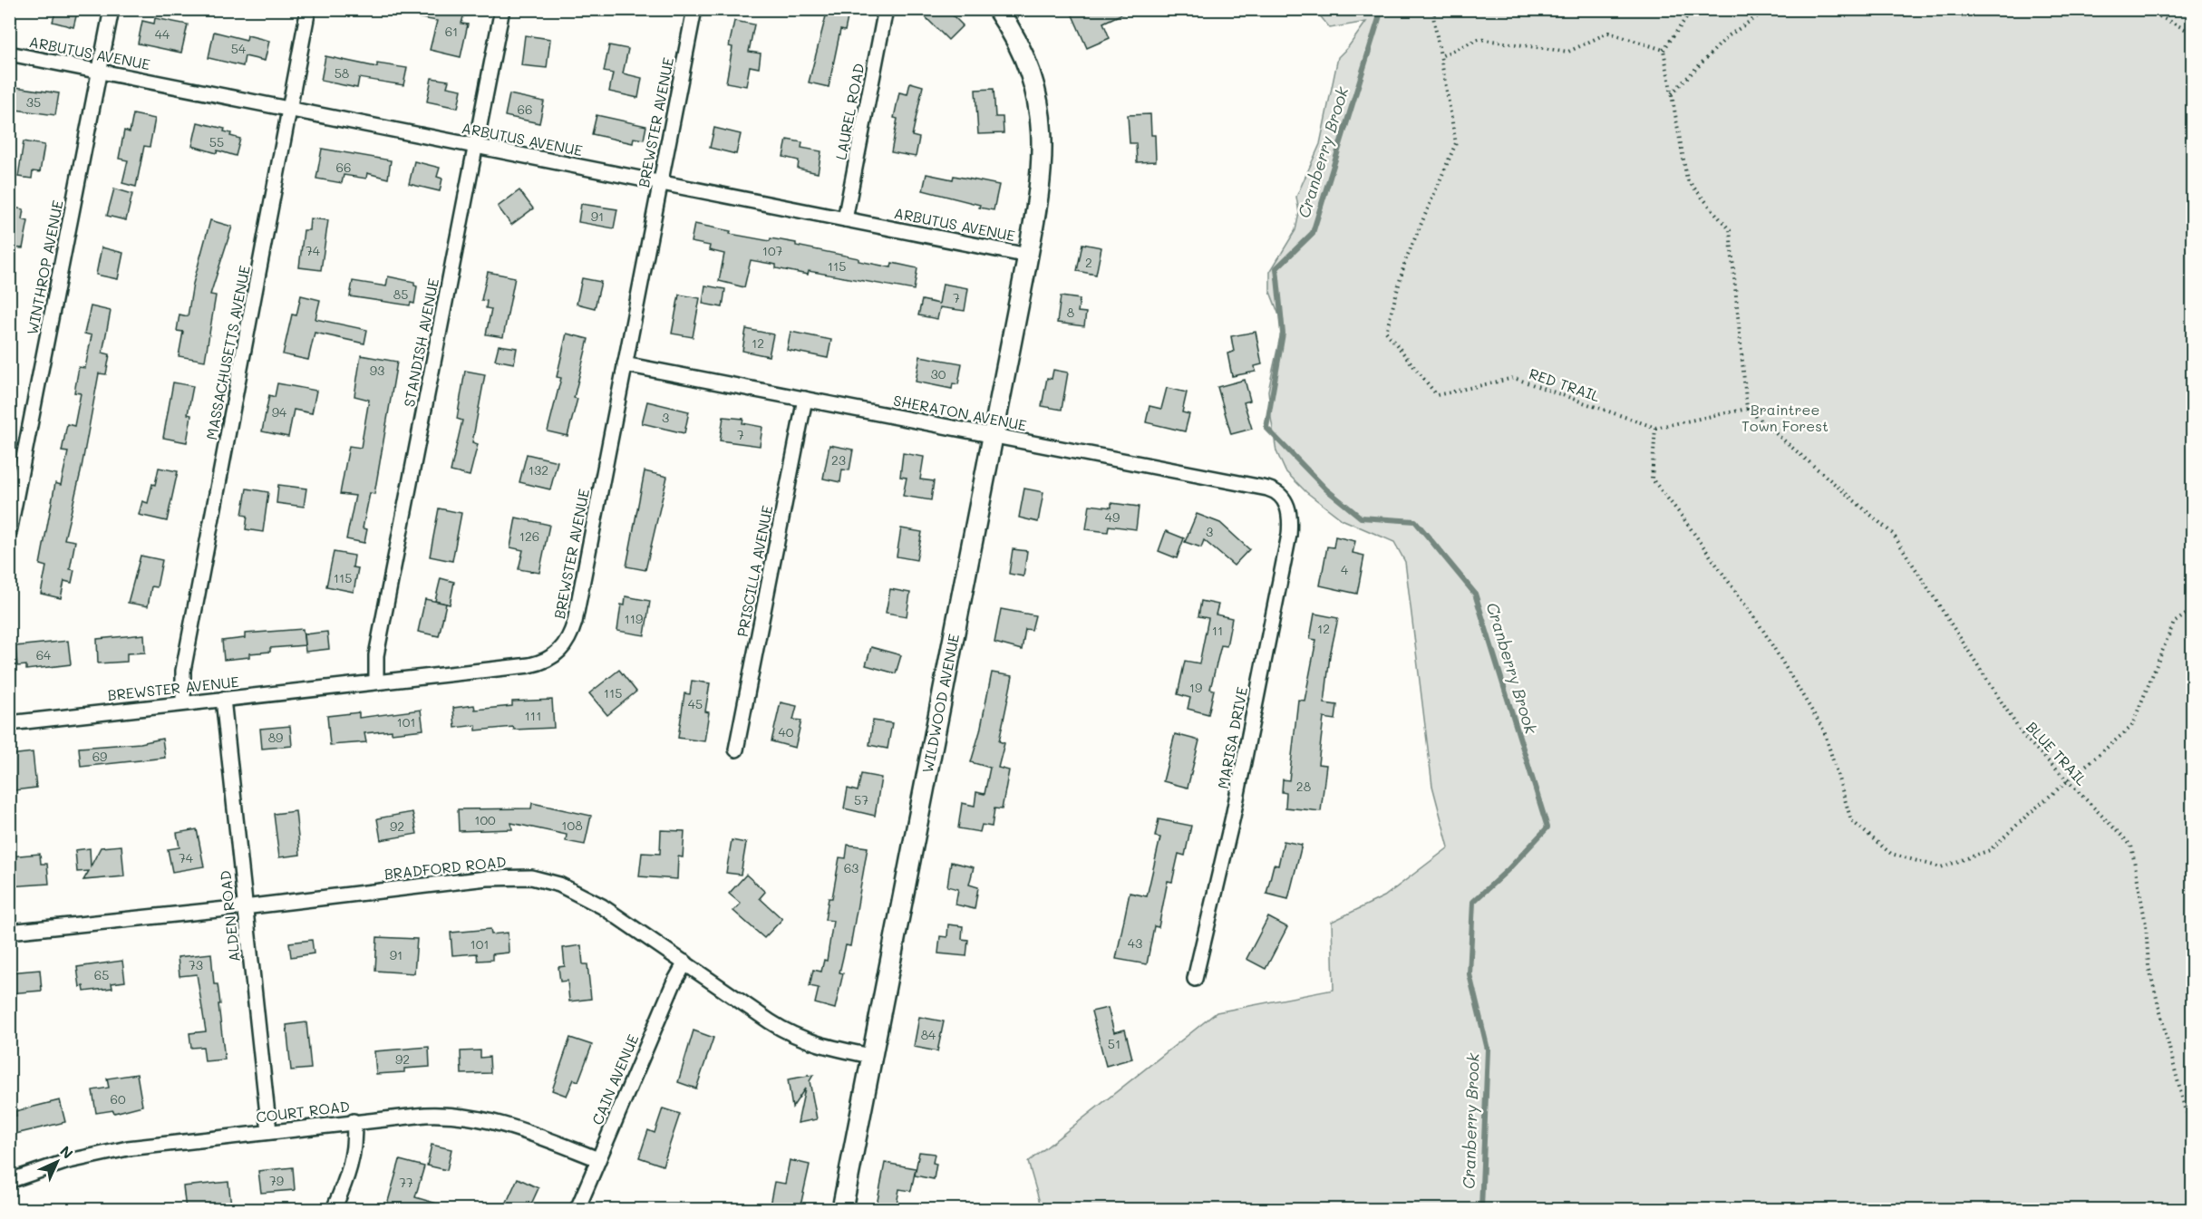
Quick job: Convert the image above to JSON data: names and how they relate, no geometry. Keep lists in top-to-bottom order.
{
  "streets": {
    "street": [
      "ARBUTUS AVENUE",
      "LAUREL ROAD",
      "BREWSTER AVENUE",
      "WINTHROP AVENUE",
      "STANDISH AVENUE",
      "MASSACHUSETTS AVENUE",
      "SHERATON AVENUE",
      "PRISCILLA AVENUE",
      "WILDWOOD AVENUE",
      "MARISA DRIVE",
      "BRADFORD ROAD",
      "ALDEN ROAD",
      "CAIN AVENUE",
      "COURT ROAD"
    ],
    "path": ["RED TRAIL", "BLUE TRAIL"]
  },
  "crossings": [
    ["ARBUTUS AVENUE", "LAUREL ROAD"],
    ["ARBUTUS AVENUE", "BREWSTER AVENUE"],
    ["ARBUTUS AVENUE", "WINTHROP AVENUE"],
    ["ARBUTUS AVENUE", "STANDISH AVENUE"],
    ["ARBUTUS AVENUE", "MASSACHUSETTS AVENUE"],
    ["ARBUTUS AVENUE", "WILDWOOD AVENUE"],
    ["BREWSTER AVENUE", "STANDISH AVENUE"],
    ["BREWSTER AVENUE", "MASSACHUSETTS AVENUE"],
    ["BREWSTER AVENUE", "SHERATON AVENUE"],
    ["BREWSTER AVENUE", "ALDEN ROAD"],
    ["SHERATON AVENUE", "PRISCILLA AVENUE"],
    ["SHERATON AVENUE", "WILDWOOD AVENUE"],
    ["SHERATON AVENUE", "MARISA DRIVE"],
    ["WILDWOOD AVENUE", "BRADFORD ROAD"],
    ["BRADFORD ROAD", "ALDEN ROAD"],
    ["BRADFORD ROAD", "CAIN AVENUE"],
    ["ALDEN ROAD", "COURT ROAD"],
    ["CAIN AVENUE", "COURT ROAD"]
  ],
  "water": ["Cranberry Brook"],
  "parks": ["Braintree Town Forest"],
  "house_numbers": [
    "61",
    "44",
    "54",
    "58",
    "35",
    "66",
    "55",
    "66",
    "91",
    "74",
    "107",
    "2",
    "115",
    "85",
    "7",
    "8",
    "12",
    "93",
    "30",
    "94",
    "3",
    "7",
    "23",
    "132",
    "49",
    "3",
    "126",
    "4",
    "115",
    "119",
    "12",
    "11",
    "64",
    "19",
    "115",
    "45",
    "111",
    "101",
    "40",
    "89",
    "69",
    "28",
    "57",
    "100",
    "108",
    "92",
    "74",
    "63",
    "43",
    "101",
    "91",
    "73",
    "65",
    "84",
    "51",
    "92",
    "60",
    "79",
    "77"
  ],
  "north": "top right"
}
